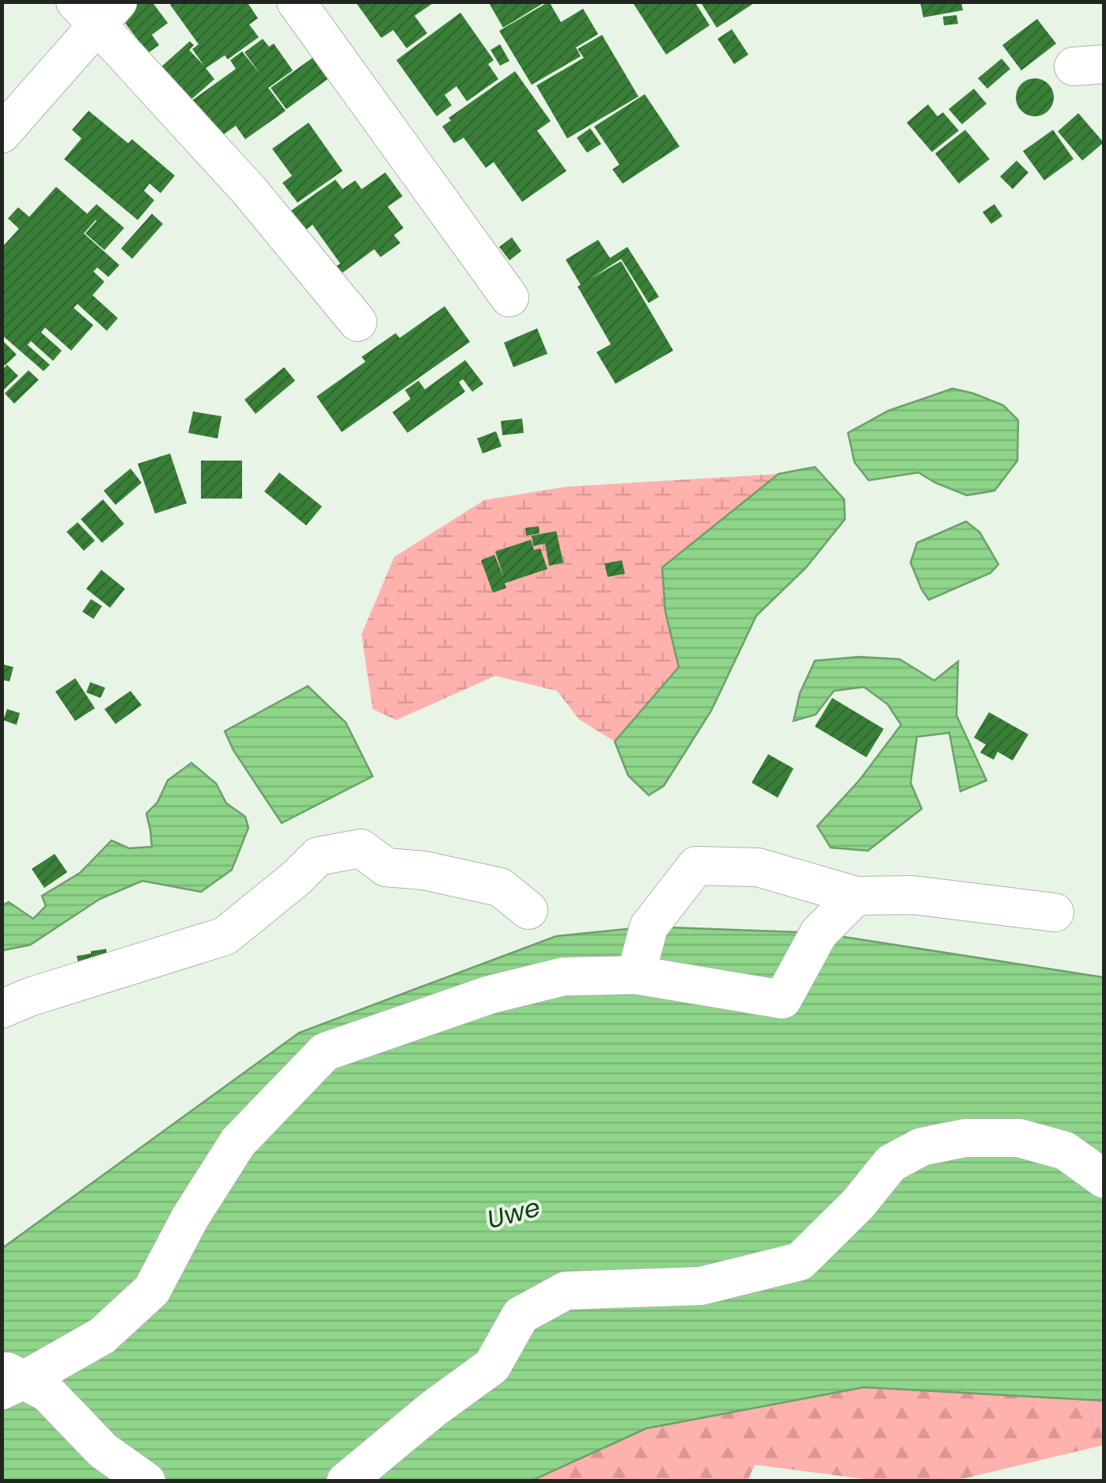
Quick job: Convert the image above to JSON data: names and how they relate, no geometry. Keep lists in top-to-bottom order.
{
  "water": ["Uwe"]
}
